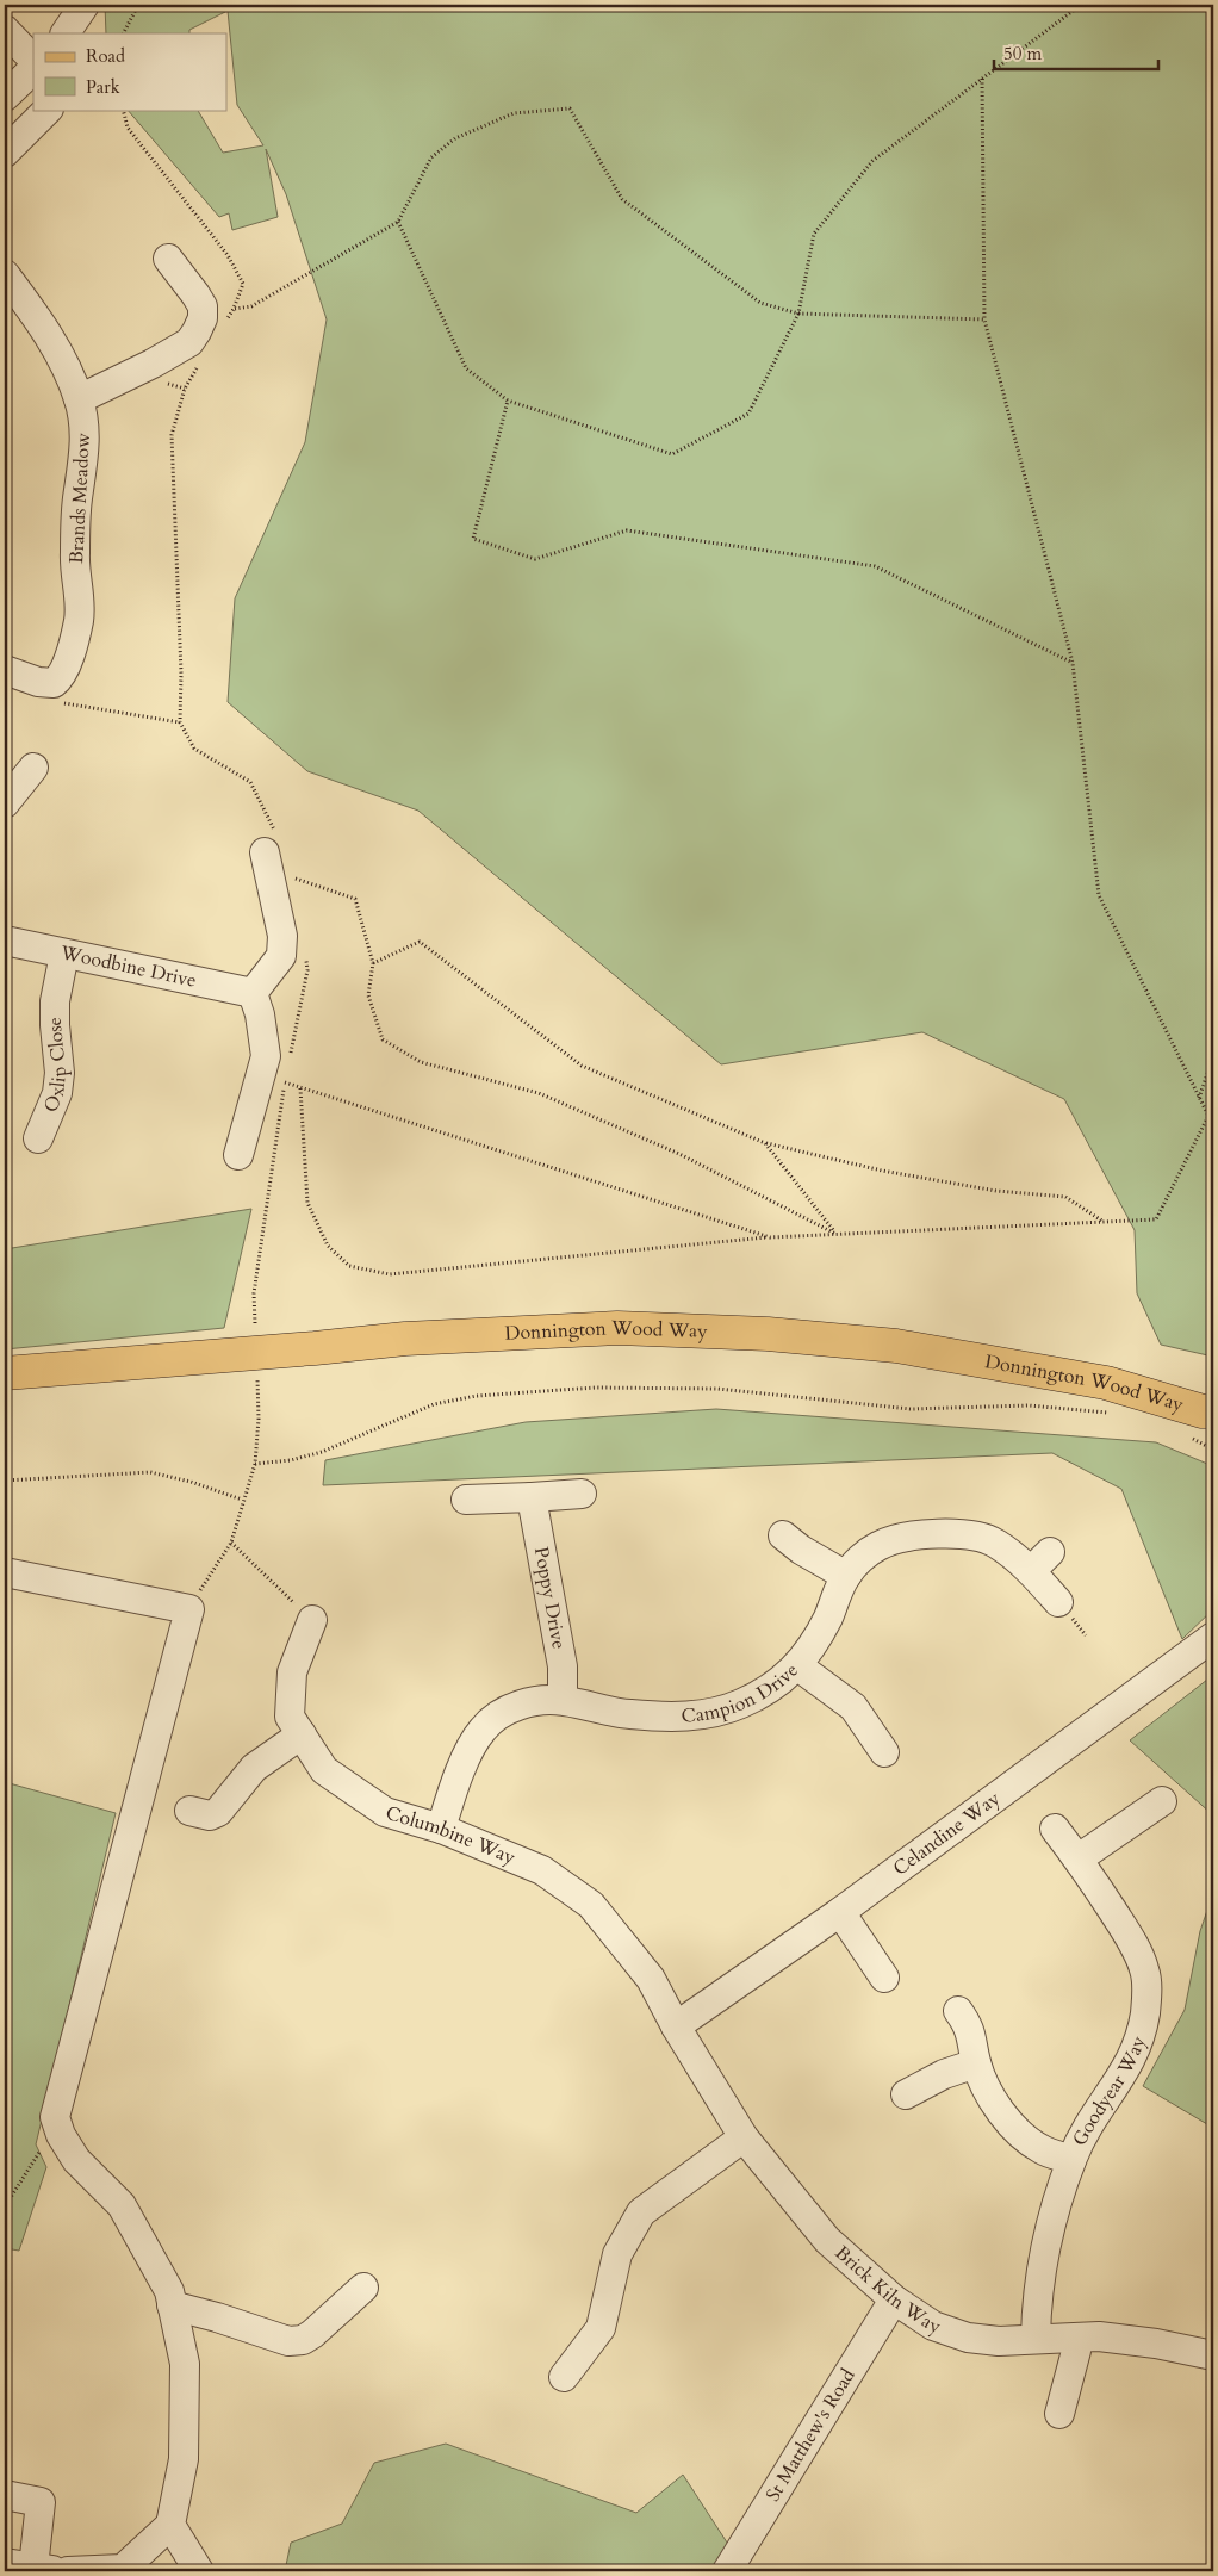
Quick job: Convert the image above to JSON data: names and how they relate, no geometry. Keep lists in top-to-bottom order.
{
  "streets": {
    "main road": ["Donnington Wood Way"],
    "street": [
      "Brands Meadow",
      "Woodbine Drive",
      "Oxlip Close",
      "Poppy Drive",
      "Campion Drive",
      "Columbine Way",
      "Celandine Way",
      "Goodyear Way",
      "Brick Kiln Way",
      "St Matthew's Road"
    ]
  },
  "crossings": [
    ["Woodbine Drive", "Oxlip Close"],
    ["Poppy Drive", "Campion Drive"],
    ["Campion Drive", "Columbine Way"],
    ["Columbine Way", "Celandine Way"],
    ["Columbine Way", "Brick Kiln Way"],
    ["Celandine Way", "Brick Kiln Way"],
    ["Goodyear Way", "Brick Kiln Way"],
    ["Brick Kiln Way", "St Matthew's Road"]
  ],
  "legend": ["Road", "Park"],
  "scale_bar": "50 m"
}
